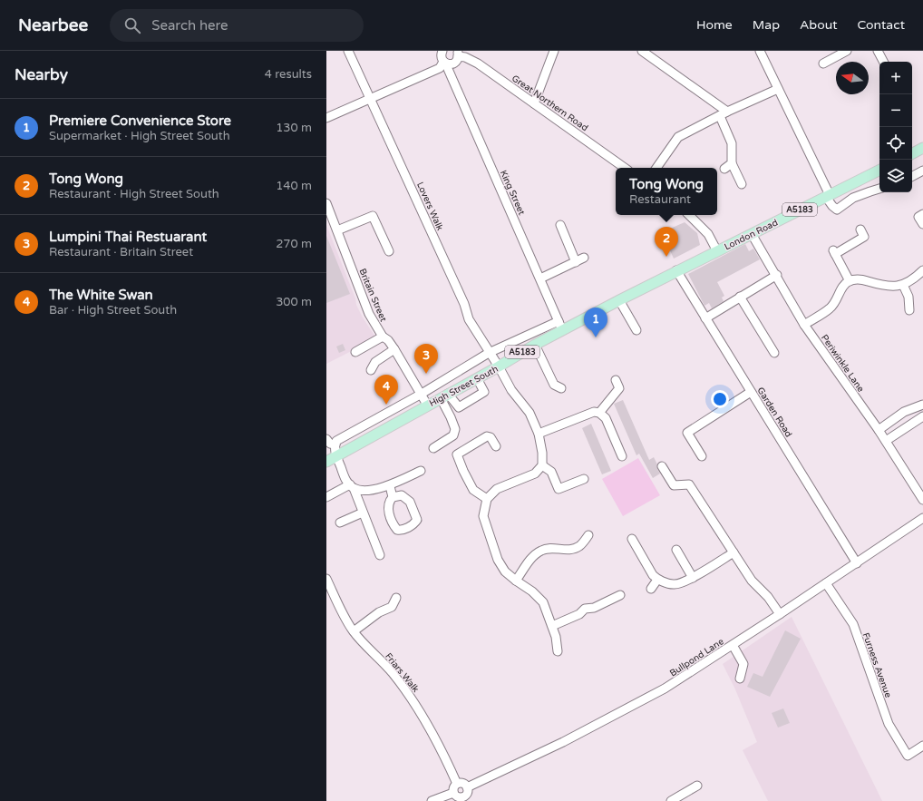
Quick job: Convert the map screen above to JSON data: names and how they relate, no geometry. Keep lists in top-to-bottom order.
{
  "streets": {
    "main road": ["A5183", "London Road", "High Street South"],
    "street": [
      "Great Northern Road",
      "King Street",
      "Lovers Walk",
      "Britain Street",
      "Periwinkle Lane",
      "Garden Road",
      "Bullpond Lane",
      "Furness Avenue",
      "Friars Walk"
    ]
  },
  "crossings": [
    ["Great Northern Road", "King Street"],
    ["King Street", "High Street South"],
    ["Lovers Walk", "High Street South"],
    ["London Road", "Periwinkle Lane"],
    ["London Road", "High Street South"],
    ["Britain Street", "High Street South"],
    ["High Street South", "Garden Road"],
    ["Garden Road", "Bullpond Lane"],
    ["Bullpond Lane", "Furness Avenue"],
    ["Bullpond Lane", "Friars Walk"]
  ],
  "north": "left",
  "page": {
    "header": "Nearbee",
    "search": "Search here",
    "nav": [
      "Home",
      "Map",
      "About",
      "Contact"
    ],
    "heading": ["Nearby", "4 results"],
    "map_buttons": ["+", "−"],
    "list": [
      {
        "mark": "1",
        "name": "Premiere Convenience Store",
        "note": "Supermarket · High Street South",
        "value": "130 m"
      },
      {
        "mark": "2",
        "name": "Tong Wong",
        "note": "Restaurant · High Street South",
        "value": "140 m"
      },
      {
        "mark": "3",
        "name": "Lumpini Thai Restuarant",
        "note": "Restaurant · Britain Street",
        "value": "270 m"
      },
      {
        "mark": "4",
        "name": "The White Swan",
        "note": "Bar · High Street South",
        "value": "300 m"
      }
    ],
    "popup": ["Tong Wong", "Restaurant"],
    "pins": [
      "2",
      "1",
      "3",
      "4"
    ]
  }
}
